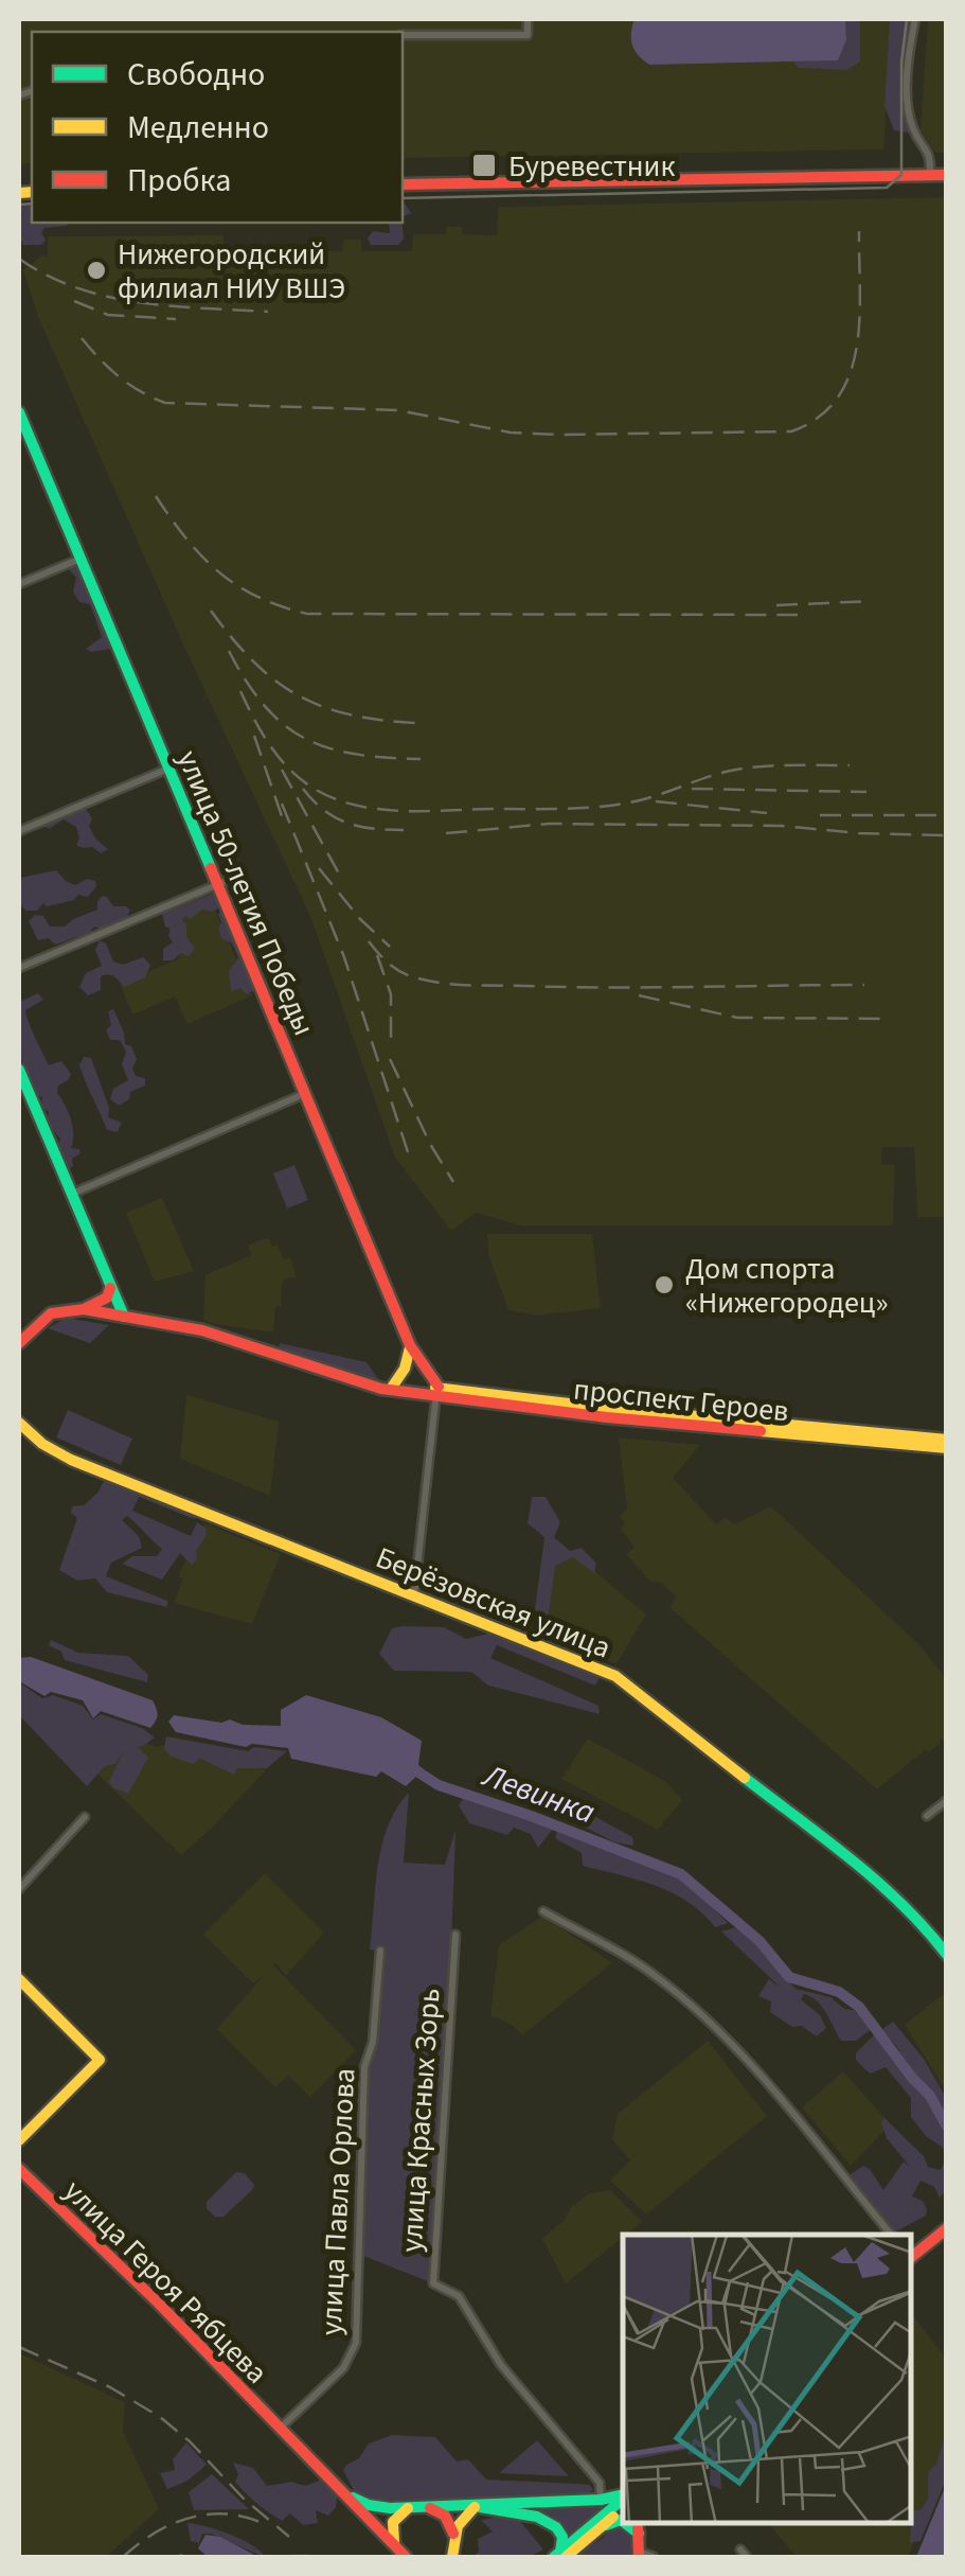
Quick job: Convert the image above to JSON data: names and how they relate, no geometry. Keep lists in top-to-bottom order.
{
  "streets": {
    "main road": [
      "улица 50-летия Победы",
      "проспект Героев",
      "Берёзовская улица",
      "улица Героя Рябцева"
    ],
    "street": ["улица Красных Зорь", "улица Павла Орлова"]
  },
  "crossings": [
    ["улица 50-летия Победы", "проспект Героев"],
    ["улица Павла Орлова", "улица Героя Рябцева"]
  ],
  "water": ["Левинка"],
  "places": {
    "transit": ["Буревестник"],
    "other": ["Нижегородский филиал НИУ ВШЭ", "Дом спорта «Нижегородец»"]
  },
  "legend": ["Свободно", "Медленно", "Пробка"]
}
